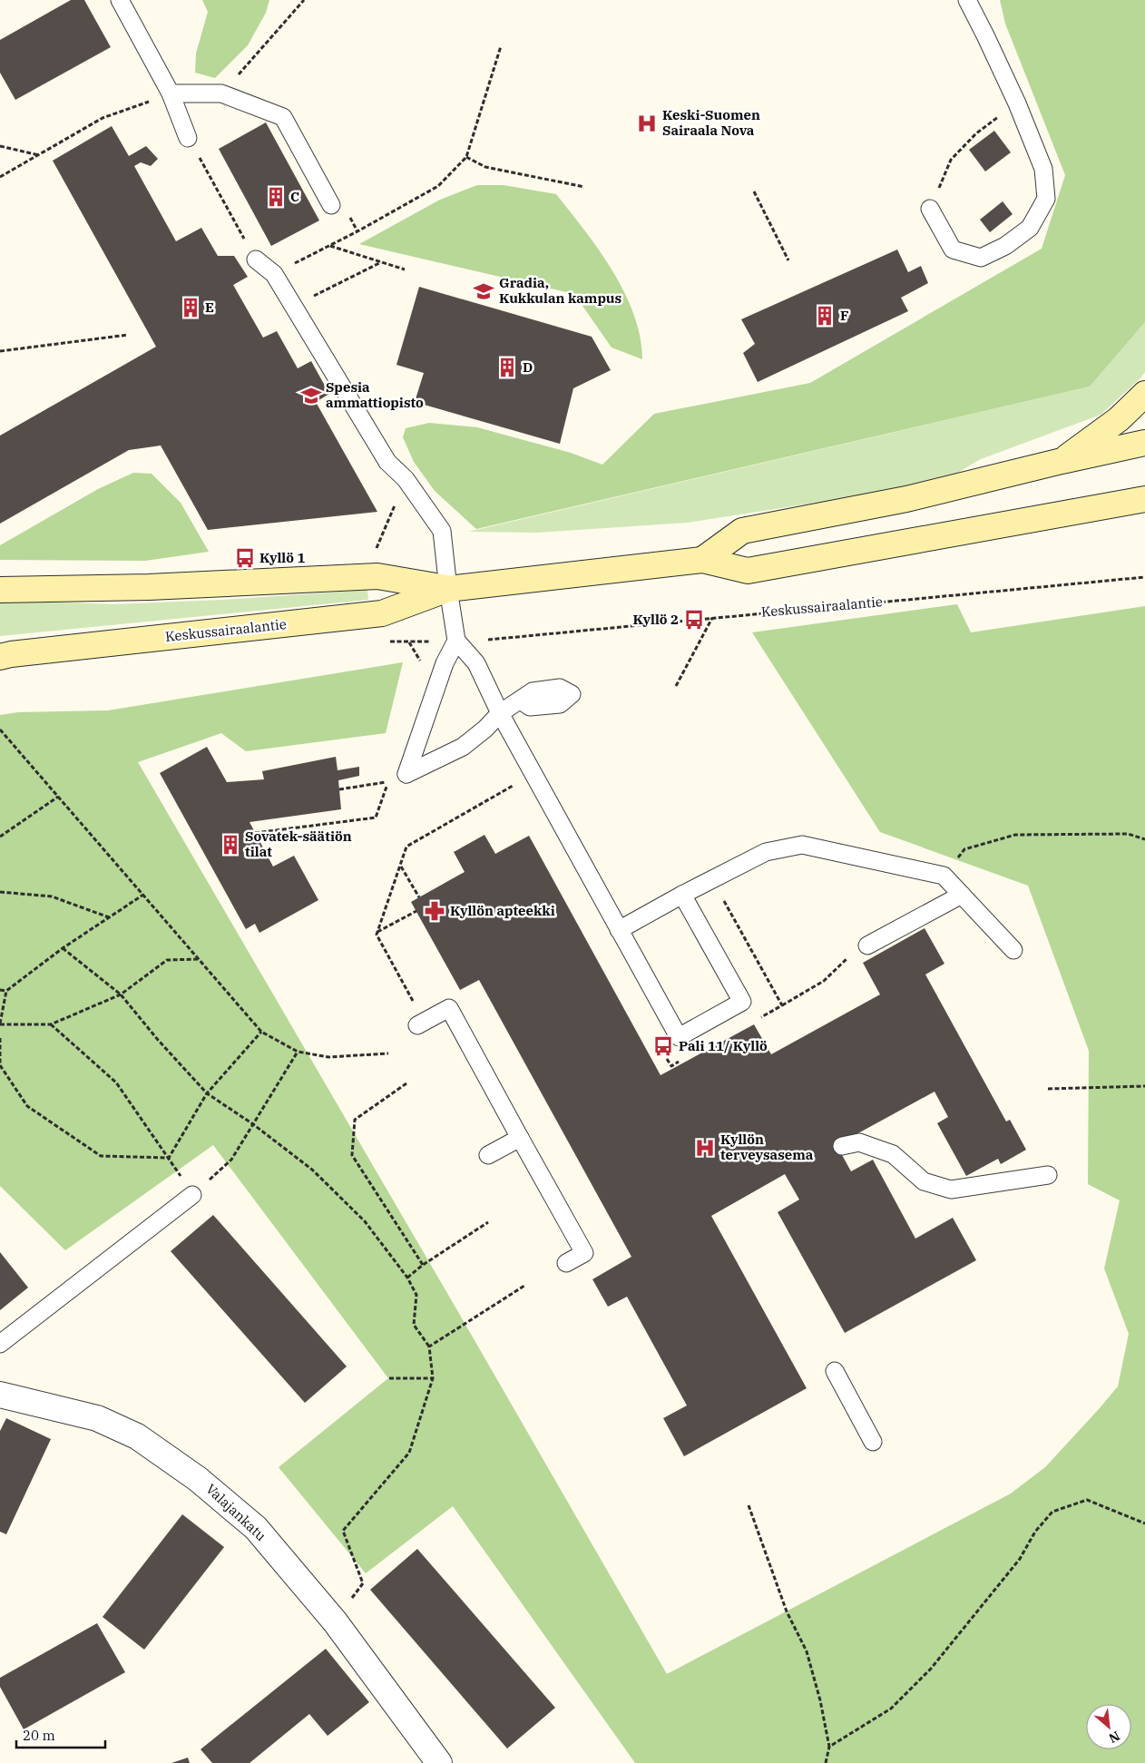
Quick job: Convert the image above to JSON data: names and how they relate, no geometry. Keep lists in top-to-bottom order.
{
  "streets": {
    "main road": ["Keskussairaalantie"],
    "street": ["Valajankatu"]
  },
  "places": {
    "hospital": ["Keski-Suomen Sairaala Nova", "Kyllön terveysasema"],
    "building": [
      "C",
      "E",
      "F",
      "D",
      "Sovatek-säätiön tilat"
    ],
    "school or university": ["Gradia, Kukkulan kampus", "Spesia ammattiopisto"],
    "bus stop": ["Kyllö 1", "Kyllö 2", "Pali 11/ Kyllö"],
    "pharmacy": ["Kyllön apteekki"]
  },
  "scale_bar": "20 m",
  "north": "bottom right"
}
